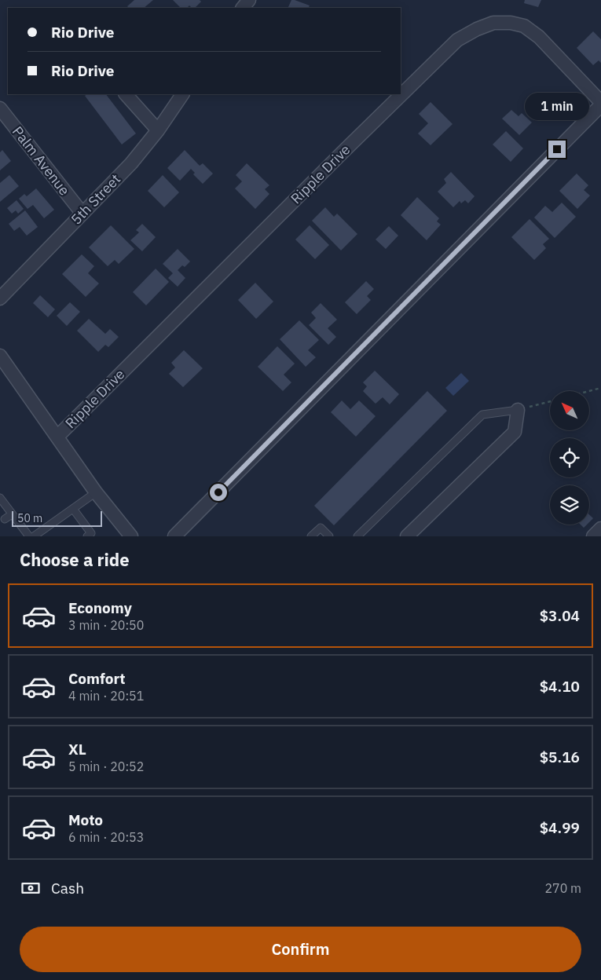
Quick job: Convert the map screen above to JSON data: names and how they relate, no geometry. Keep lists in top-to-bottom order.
{
  "streets": {
    "street": ["Palm Avenue", "Ripple Drive", "5th Street"]
  },
  "crossings": [
    ["Palm Avenue", "5th Street"]
  ],
  "scale_bar": "50 m",
  "north": "top left",
  "page": {
    "banner": ["Rio Drive", "Rio Drive"],
    "bubble": "1 min",
    "scale": "50 m",
    "heading": "Choose a ride",
    "list": [
      {
        "name": "Economy",
        "note": "3 min · 20:50",
        "value": "$3.04"
      },
      {
        "name": "Comfort",
        "note": "4 min · 20:51",
        "value": "$4.10"
      },
      {
        "name": "XL",
        "note": "5 min · 20:52",
        "value": "$5.16"
      },
      {
        "name": "Moto",
        "note": "6 min · 20:53",
        "value": "$4.99"
      }
    ],
    "pay": ["Cash", "270 m"],
    "buttons": "Confirm"
  }
}
